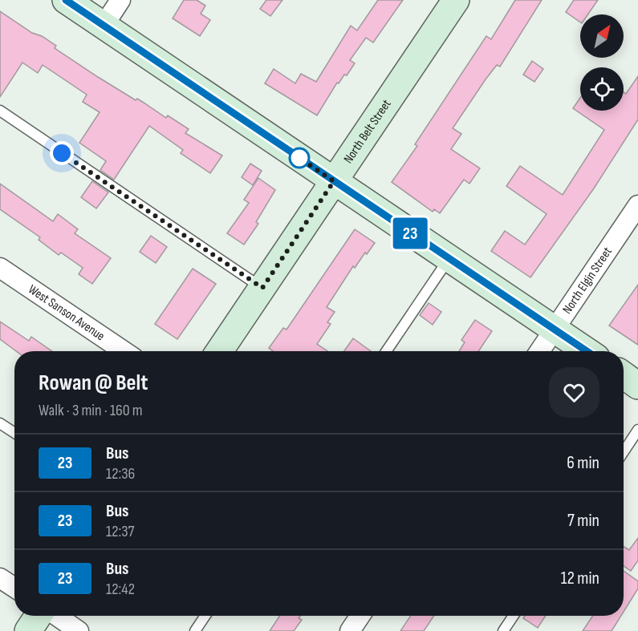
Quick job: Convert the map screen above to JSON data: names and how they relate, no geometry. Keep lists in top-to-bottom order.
{
  "streets": {
    "street": ["North Belt Street", "North Elgin Street", "West Sanson Avenue"]
  },
  "lines": ["bus line 23"],
  "north": "top right",
  "page": {
    "on_map": "23",
    "heading": ["Rowan @ Belt", "Walk · 3 min · 160 m"],
    "list": [
      {
        "mark": "23",
        "name": "Bus",
        "note": "12:36",
        "value": "6 min"
      },
      {
        "mark": "23",
        "name": "Bus",
        "note": "12:37",
        "value": "7 min"
      },
      {
        "mark": "23",
        "name": "Bus",
        "note": "12:42",
        "value": "12 min"
      }
    ]
  }
}
